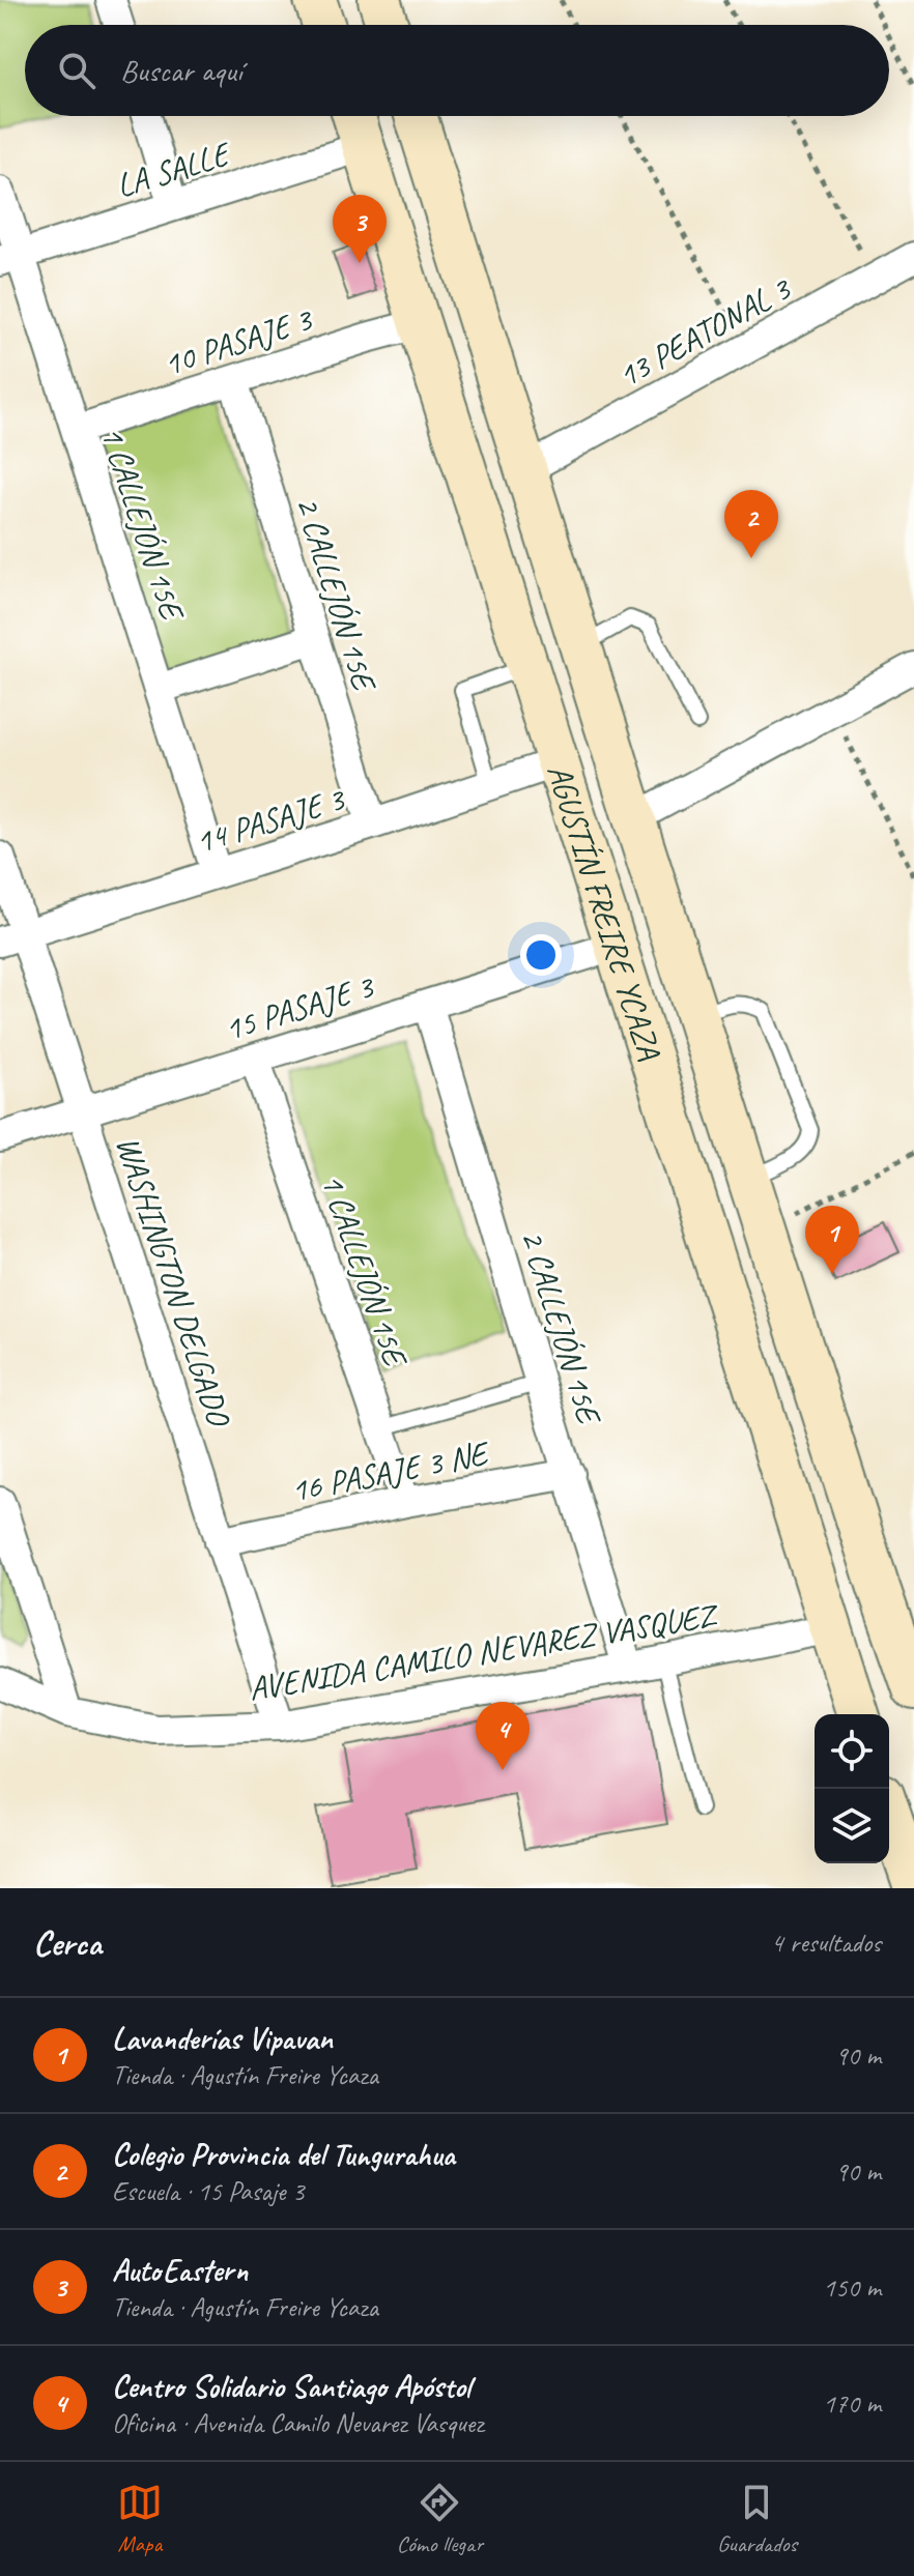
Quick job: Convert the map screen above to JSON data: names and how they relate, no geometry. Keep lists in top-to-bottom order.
{
  "streets": {
    "main road": ["AGUSTÍN FREIRE YCAZA"],
    "street": [
      "LA SALLE",
      "13 PEATONAL 3",
      "10 PASAJE 3",
      "1 CALLEJÓN 15E",
      "2 CALLEJÓN 15E",
      "14 PASAJE 3",
      "15 PASAJE 3",
      "WASHINGTON DELGADO",
      "16 PASAJE 3 NE",
      "AVENIDA CAMILO NEVAREZ VASQUEZ"
    ]
  },
  "crossings": [
    ["LA SALLE", "1 CALLEJÓN 15E"],
    ["LA SALLE", "AGUSTÍN FREIRE YCAZA"],
    ["13 PEATONAL 3", "AGUSTÍN FREIRE YCAZA"],
    ["10 PASAJE 3", "1 CALLEJÓN 15E"],
    ["10 PASAJE 3", "2 CALLEJÓN 15E"],
    ["10 PASAJE 3", "AGUSTÍN FREIRE YCAZA"],
    ["1 CALLEJÓN 15E", "14 PASAJE 3"],
    ["1 CALLEJÓN 15E", "15 PASAJE 3"],
    ["1 CALLEJÓN 15E", "16 PASAJE 3 NE"],
    ["2 CALLEJÓN 15E", "14 PASAJE 3"],
    ["2 CALLEJÓN 15E", "15 PASAJE 3"],
    ["2 CALLEJÓN 15E", "16 PASAJE 3 NE"],
    ["2 CALLEJÓN 15E", "AVENIDA CAMILO NEVAREZ VASQUEZ"],
    ["14 PASAJE 3", "AGUSTÍN FREIRE YCAZA"],
    ["14 PASAJE 3", "WASHINGTON DELGADO"],
    ["AGUSTÍN FREIRE YCAZA", "15 PASAJE 3"],
    ["AGUSTÍN FREIRE YCAZA", "AVENIDA CAMILO NEVAREZ VASQUEZ"],
    ["15 PASAJE 3", "WASHINGTON DELGADO"],
    ["WASHINGTON DELGADO", "16 PASAJE 3 NE"],
    ["WASHINGTON DELGADO", "AVENIDA CAMILO NEVAREZ VASQUEZ"]
  ],
  "page": {
    "search": "Buscar aquí",
    "pins": [
      "3",
      "2",
      "1",
      "4"
    ],
    "heading": ["Cerca", "4 resultados"],
    "list": [
      {
        "mark": "1",
        "name": "Lavanderías Vipavan",
        "note": "Tienda · Agustín Freire Ycaza",
        "value": "90 m"
      },
      {
        "mark": "2",
        "name": "Colegio Provincia del Tungurahua",
        "note": "Escuela · 15 Pasaje 3",
        "value": "90 m"
      },
      {
        "mark": "3",
        "name": "AutoEastern",
        "note": "Tienda · Agustín Freire Ycaza",
        "value": "150 m"
      },
      {
        "mark": "4",
        "name": "Centro Solidario Santiago Apóstol",
        "note": "Oficina · Avenida Camilo Nevarez Vasquez",
        "value": "170 m"
      }
    ],
    "nav": ["Mapa", "Cómo llegar", "Guardados"]
  }
}
